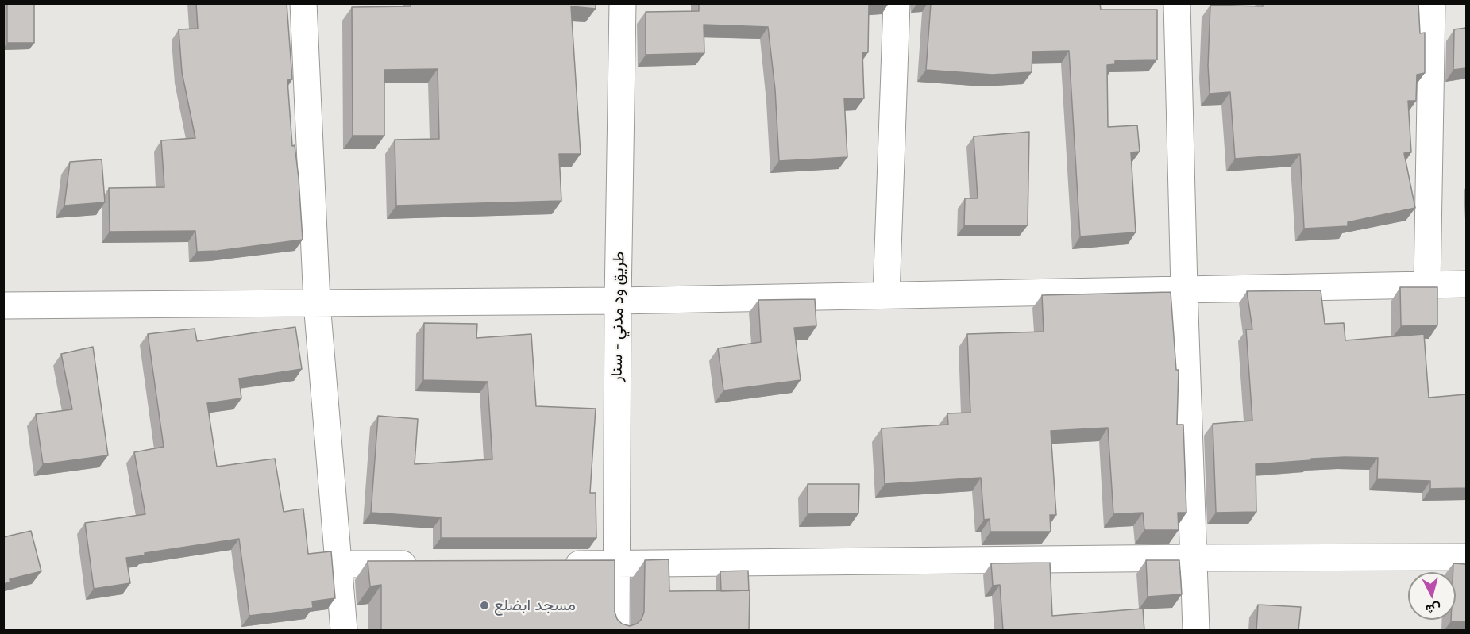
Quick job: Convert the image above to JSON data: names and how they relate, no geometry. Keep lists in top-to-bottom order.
{
  "streets": {
    "street": ["طريق ود مدني - سنار"]
  },
  "places": ["مسجد ابضلع"],
  "north": "bottom"
}
